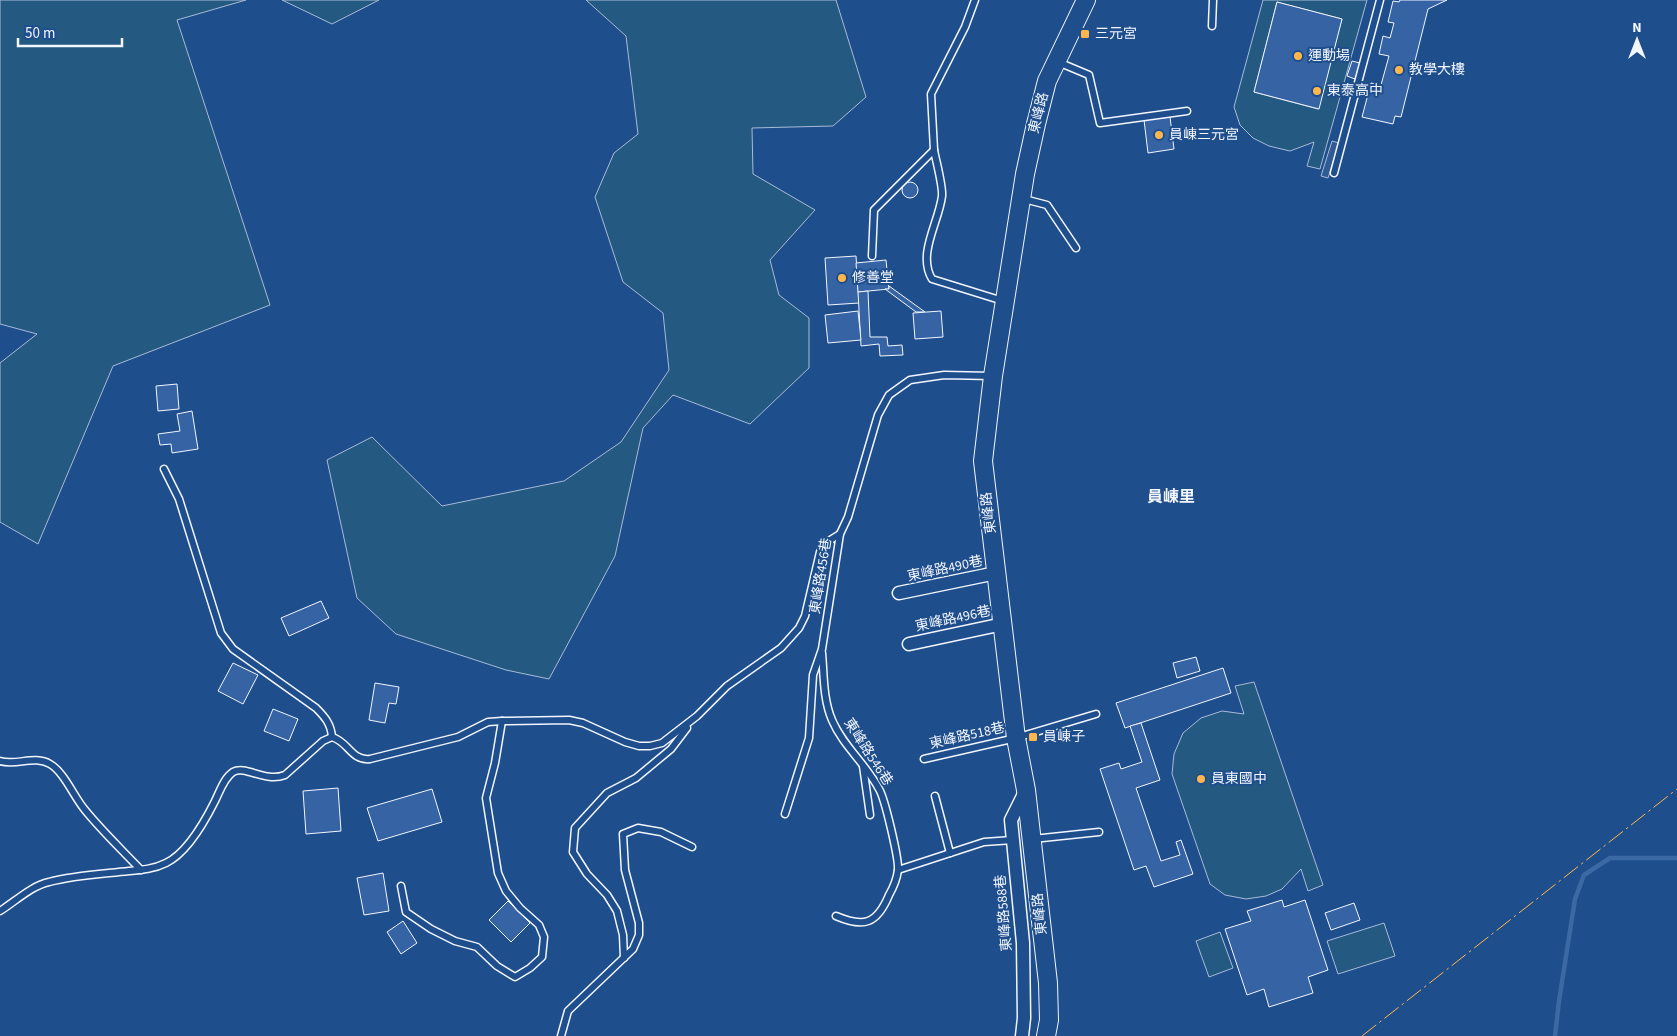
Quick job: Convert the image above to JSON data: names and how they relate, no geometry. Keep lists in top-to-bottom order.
{
  "streets": {
    "main road": ["東峰路"],
    "street": ["東峰路490巷", "東峰路496巷", "東峰路588巷"],
    "lane": ["東峰路456巷", "東峰路518巷", "東峰路546巷"]
  },
  "crossings": [
    ["東峰路", "東峰路490巷"],
    ["東峰路", "東峰路456巷"],
    ["東峰路", "東峰路496巷"],
    ["東峰路", "東峰路518巷"],
    ["東峰路", "東峰路588巷"],
    ["東峰路456巷", "東峰路546巷"]
  ],
  "districts": ["員崠里"],
  "places": {
    "transit": ["三元宮", "員崠子"],
    "other": [
      "運動場",
      "教學大樓",
      "東泰高中",
      "員崠三元宮",
      "修善堂",
      "員東國中"
    ]
  },
  "scale_bar": "50 m",
  "north": "top"
}
